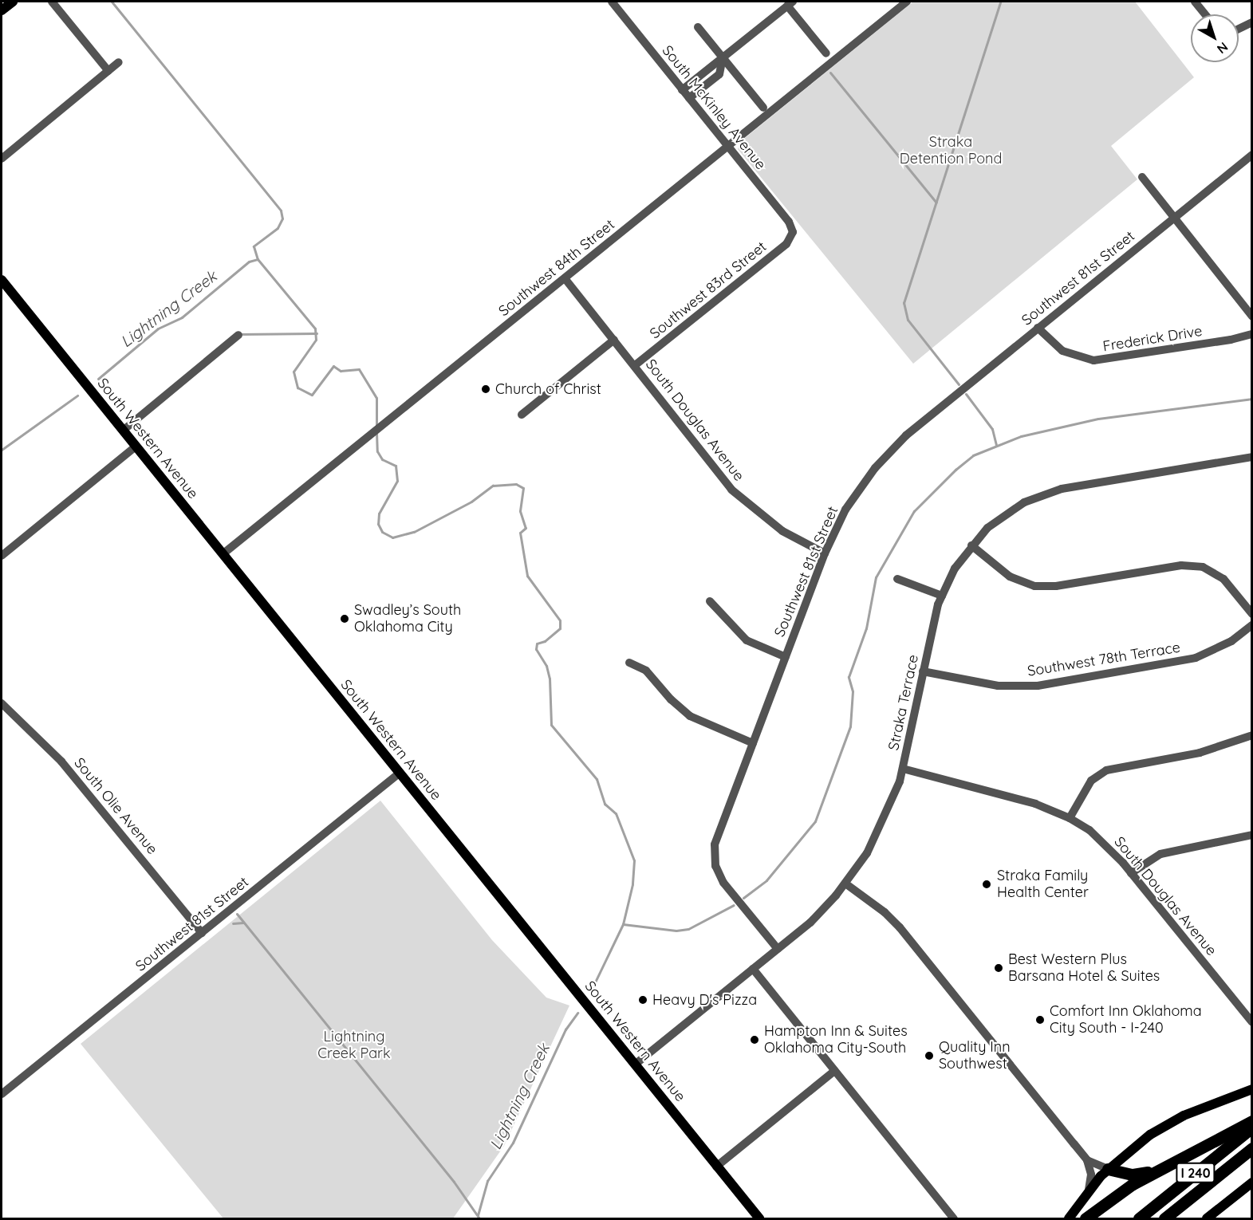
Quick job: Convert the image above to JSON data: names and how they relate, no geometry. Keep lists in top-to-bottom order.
{
  "streets": {
    "highway": ["I 240"],
    "main road": ["South Western Avenue"],
    "street": [
      "South McKinley Avenue",
      "Southwest 84th Street",
      "Southwest 81st Street",
      "Southwest 83rd Street",
      "Frederick Drive",
      "South Douglas Avenue",
      "Southwest 78th Terrace",
      "Straka Terrace",
      "South Olie Avenue"
    ]
  },
  "crossings": [
    ["South McKinley Avenue", "Southwest 84th Street"],
    ["South McKinley Avenue", "Southwest 83rd Street"],
    ["Southwest 84th Street", "South Douglas Avenue"],
    ["Southwest 84th Street", "South Western Avenue"],
    ["Southwest 81st Street", "Frederick Drive"],
    ["Southwest 81st Street", "South Douglas Avenue"],
    ["Southwest 81st Street", "South Western Avenue"],
    ["Southwest 81st Street", "Straka Terrace"],
    ["Southwest 81st Street", "South Olie Avenue"],
    ["Southwest 83rd Street", "South Douglas Avenue"],
    ["South Douglas Avenue", "Straka Terrace"],
    ["South Western Avenue", "Straka Terrace"],
    ["Southwest 78th Terrace", "Straka Terrace"]
  ],
  "water": ["Lightning Creek"],
  "parks": ["Straka Detention Pond", "Lightning Creek Park"],
  "places": [
    "Church of Christ",
    "Swadley’s South Oklahoma City",
    "Straka Family Health Center",
    "Best Western Plus Barsana Hotel & Suites",
    "Heavy D's Pizza",
    "Comfort Inn Oklahoma City South - I-240",
    "Hampton Inn & Suites Oklahoma City-South",
    "Quality Inn Southwest"
  ],
  "north": "bottom right"
}
